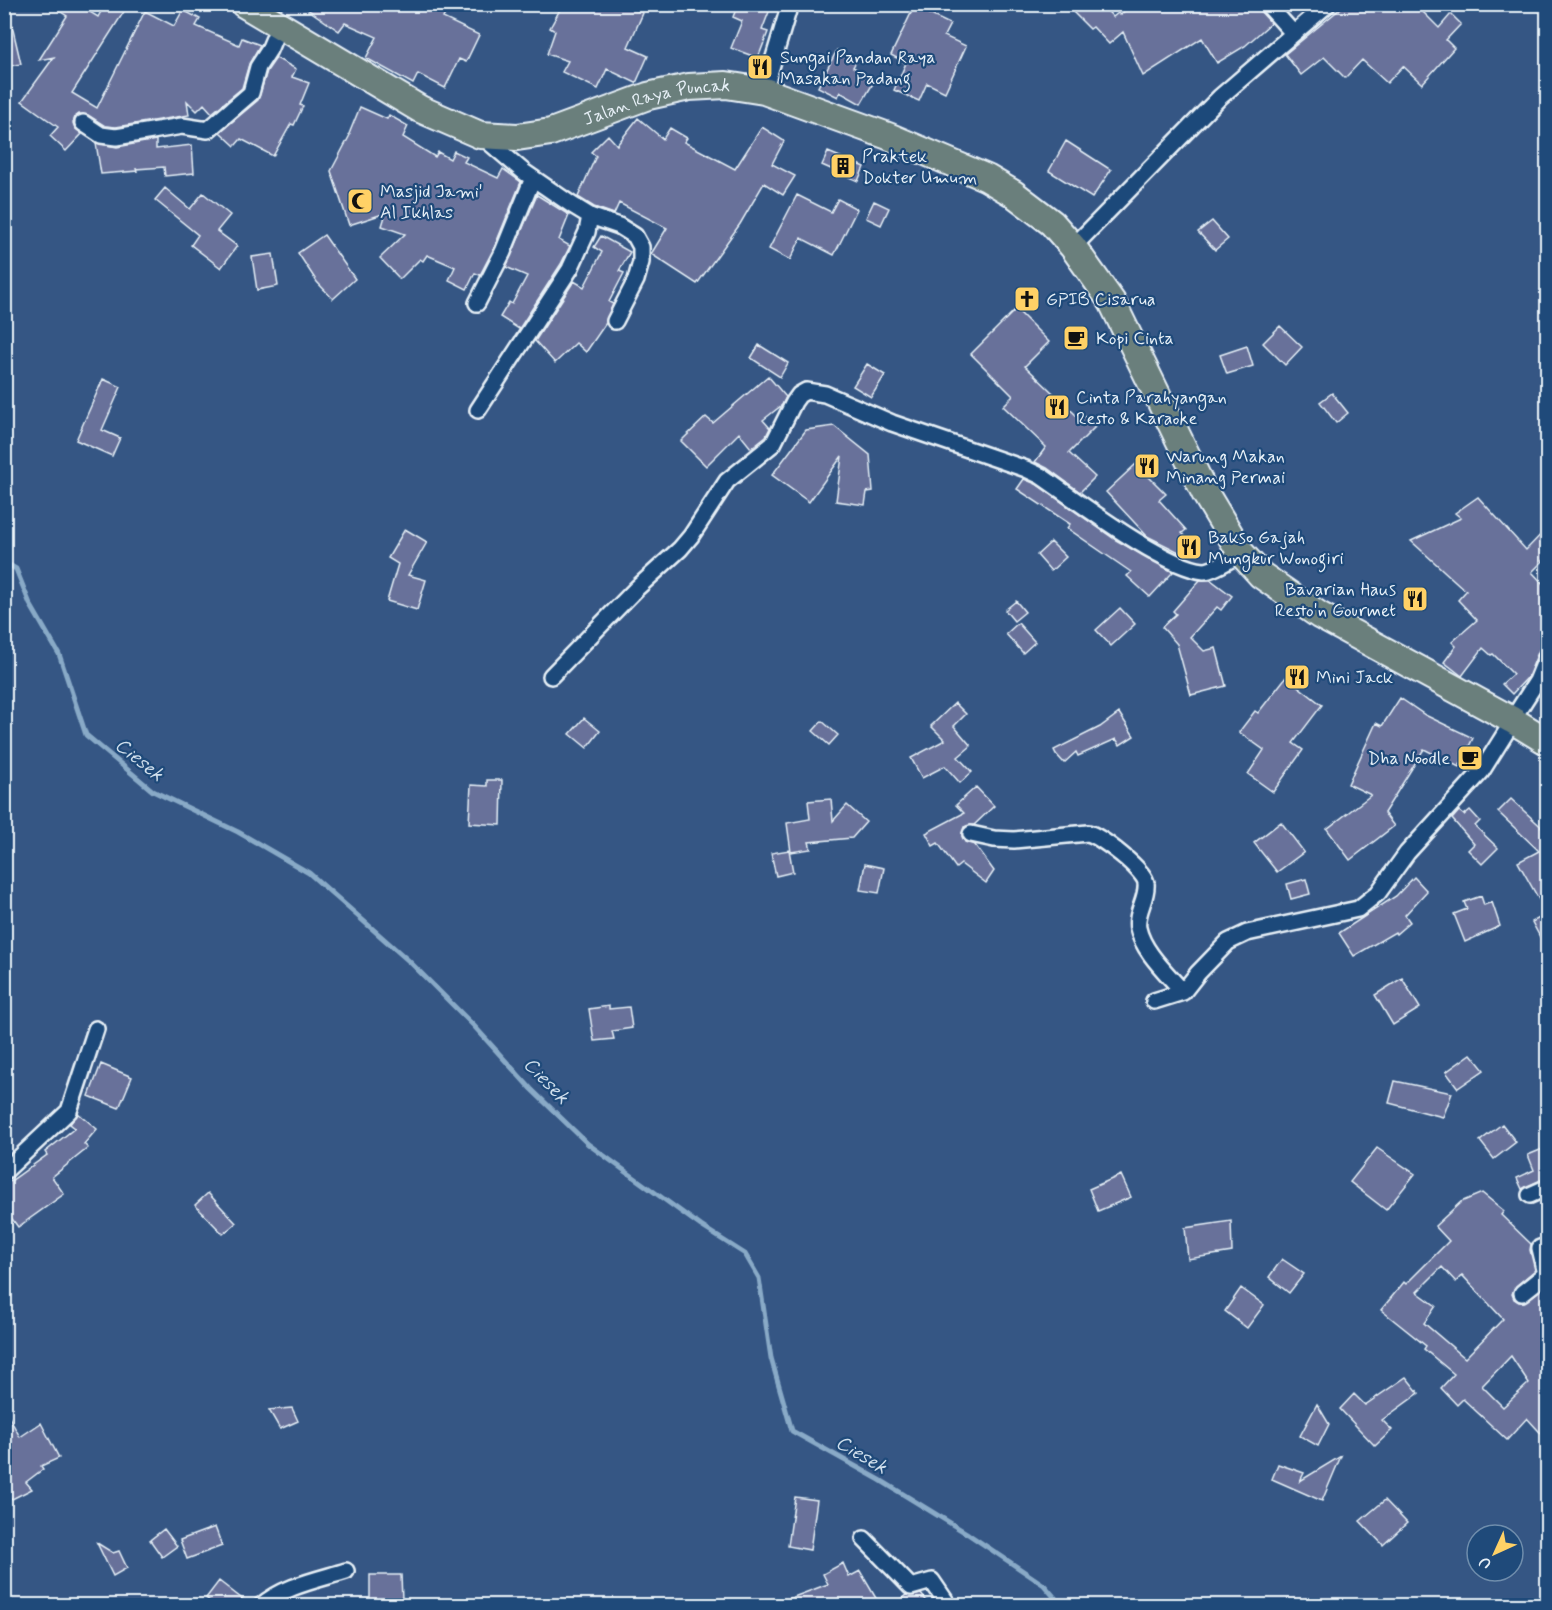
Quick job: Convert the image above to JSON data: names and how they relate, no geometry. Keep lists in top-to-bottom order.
{
  "streets": {
    "highway": ["Jalan Raya Puncak"]
  },
  "water": ["Ciesek"],
  "places": {
    "restaurant": [
      "Sungai Pandan Raya Masakan Padang",
      "Cinta Parahyangan Resto & Karaoke",
      "Warung Makan Minang Permai",
      "Bakso Gajah Mungkur Wonogiri",
      "Bavarian Haus Resto'n Gourmet",
      "Mini Jack"
    ],
    "building": ["Praktek Dokter Umum"],
    "mosque": ["Masjid Jami' Al Ikhlas"],
    "church": ["GPIB Cisarua"],
    "cafe": ["Kopi Cinta", "Dha Noodle"]
  },
  "north": "bottom left"
}
